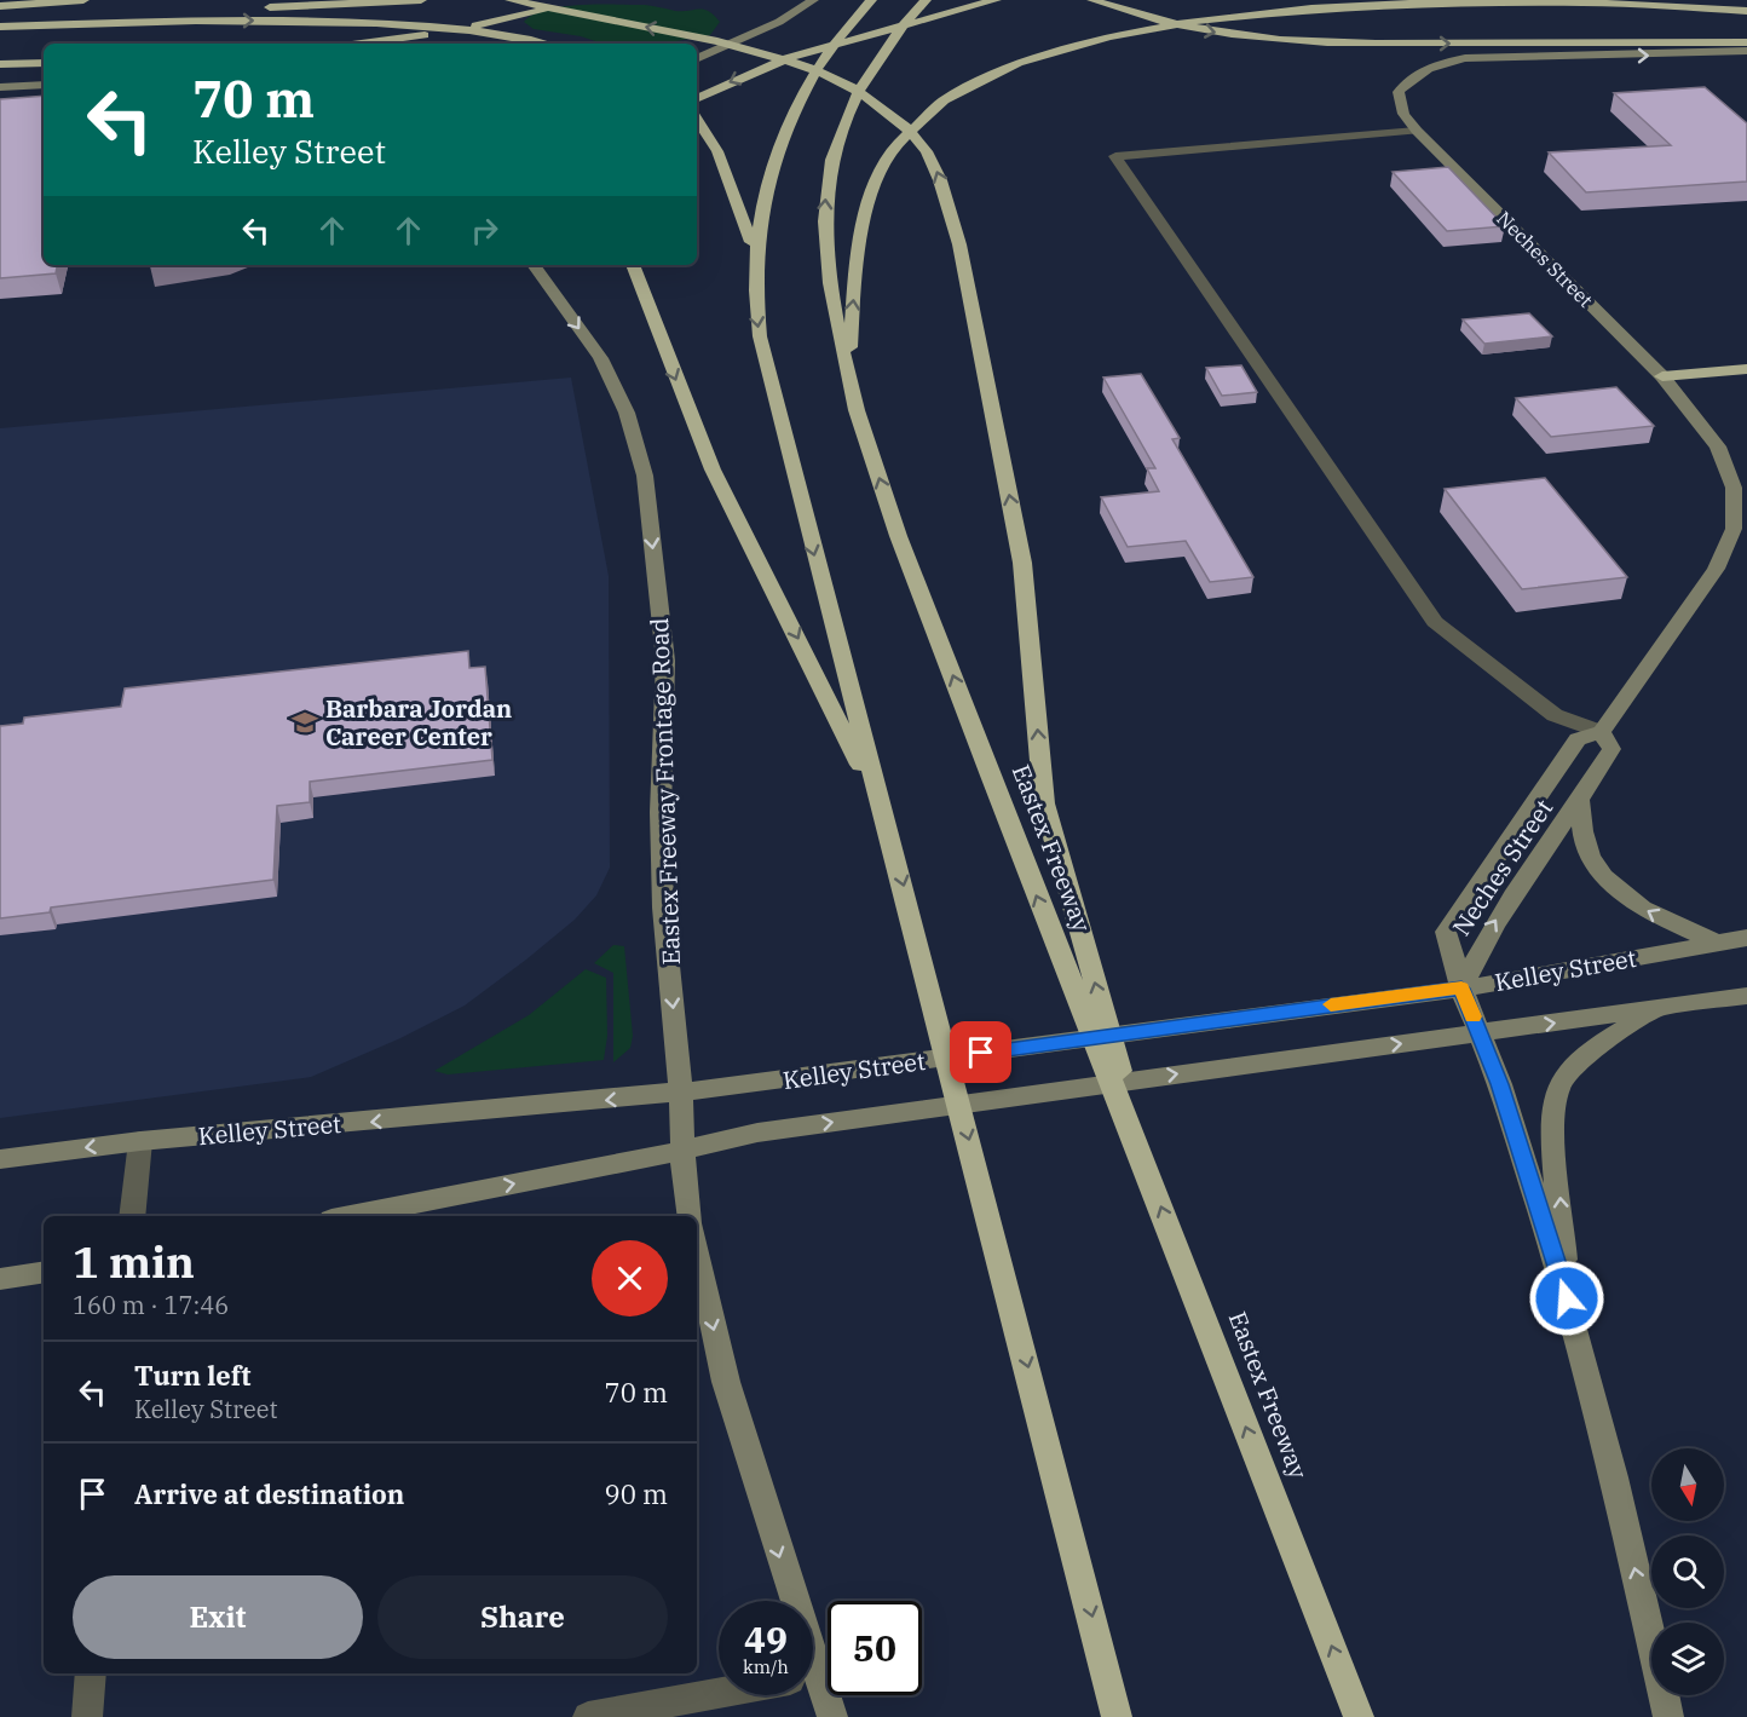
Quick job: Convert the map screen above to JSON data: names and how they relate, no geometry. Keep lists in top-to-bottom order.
{
  "streets": {
    "highway": ["Eastex Freeway"],
    "main road": ["Neches Street", "Eastex Freeway Frontage Road", "Kelley Street"]
  },
  "crossings": [
    ["Neches Street", "Kelley Street"],
    ["Eastex Freeway Frontage Road", "Kelley Street"]
  ],
  "one_way": ["Eastex Freeway Frontage Road"],
  "places": {
    "school or university": ["Barbara Jordan Career Center"]
  },
  "north": "bottom",
  "page": {
    "turn": ["70 m", "Kelley Street"],
    "heading": ["1 min", "160 m · 17:46"],
    "list": [
      {
        "name": "Turn left",
        "note": "Kelley Street",
        "value": "70 m"
      },
      {
        "name": "Arrive at destination",
        "value": "90 m"
      }
    ],
    "buttons": ["Exit", "Share"],
    "speed": "49 km/h",
    "limit": "50"
  }
}
